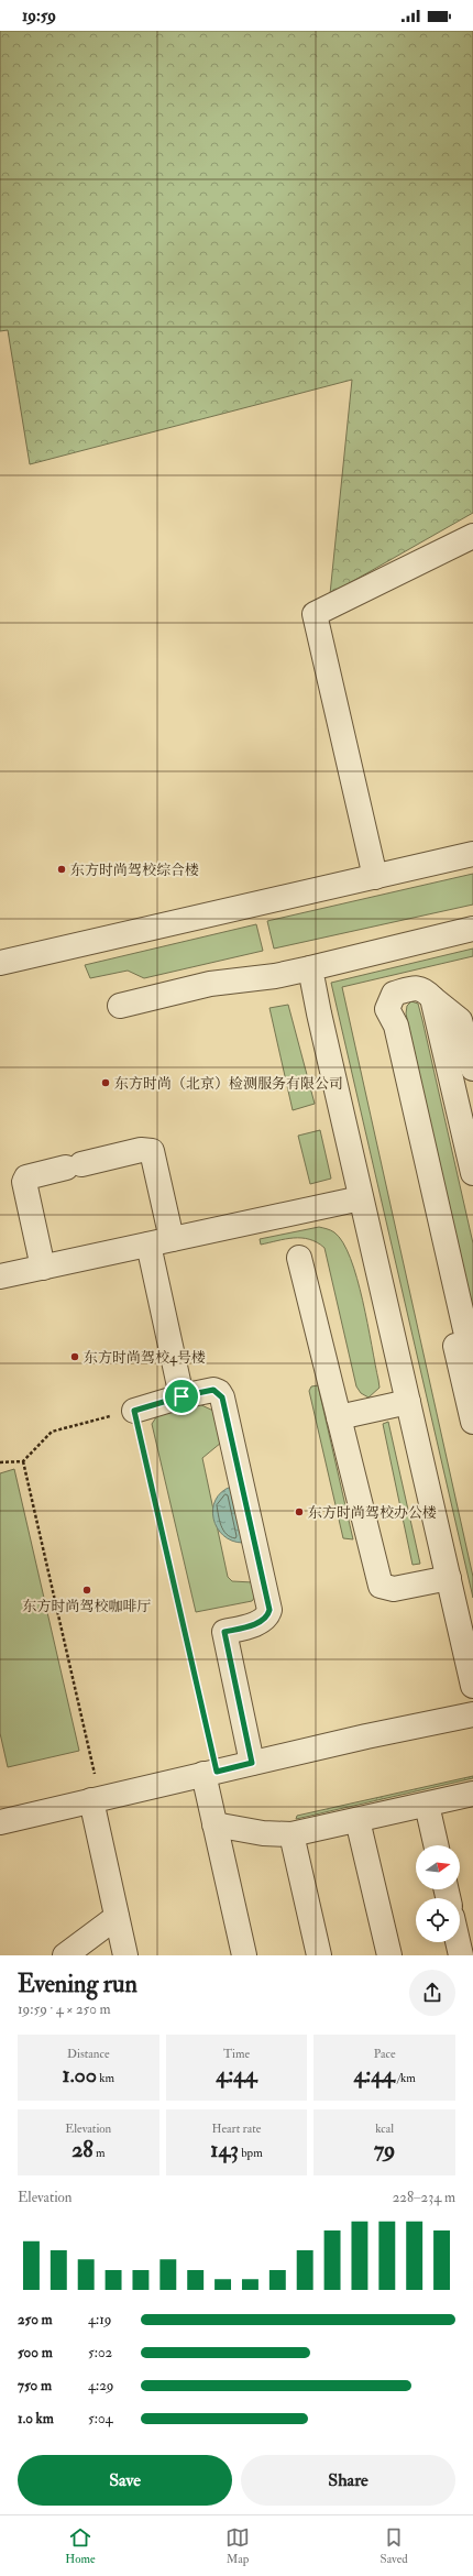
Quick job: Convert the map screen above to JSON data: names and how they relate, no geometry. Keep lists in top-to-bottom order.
{
  "places": [
    "东方时尚驾校综合楼",
    "东方时尚（北京）检测服务有限公司",
    "东方时尚驾校4号楼",
    "东方时尚驾校办公楼",
    "东方时尚驾校咖啡厅"
  ],
  "north": "right",
  "page": {
    "status": "19:59",
    "heading": ["Evening run", "19:59 · 4 × 250 m"],
    "stats": [
      ["Distance", "1.00 km"],
      ["Time", "4:44"],
      ["Pace", "4:44 /km"],
      ["Elevation", "28 m"],
      ["Heart rate", "143 bpm"],
      ["kcal", "79"]
    ],
    "chart": ["Elevation", "228–234 m"],
    "list": [
      {
        "name": "250 m",
        "note": "4:19"
      },
      {
        "name": "500 m",
        "note": "5:02"
      },
      {
        "name": "750 m",
        "note": "4:29"
      },
      {
        "name": "1.0 km",
        "note": "5:04"
      }
    ],
    "buttons": ["Save", "Share"],
    "tabs": ["Home", "Map", "Saved"]
  }
}
